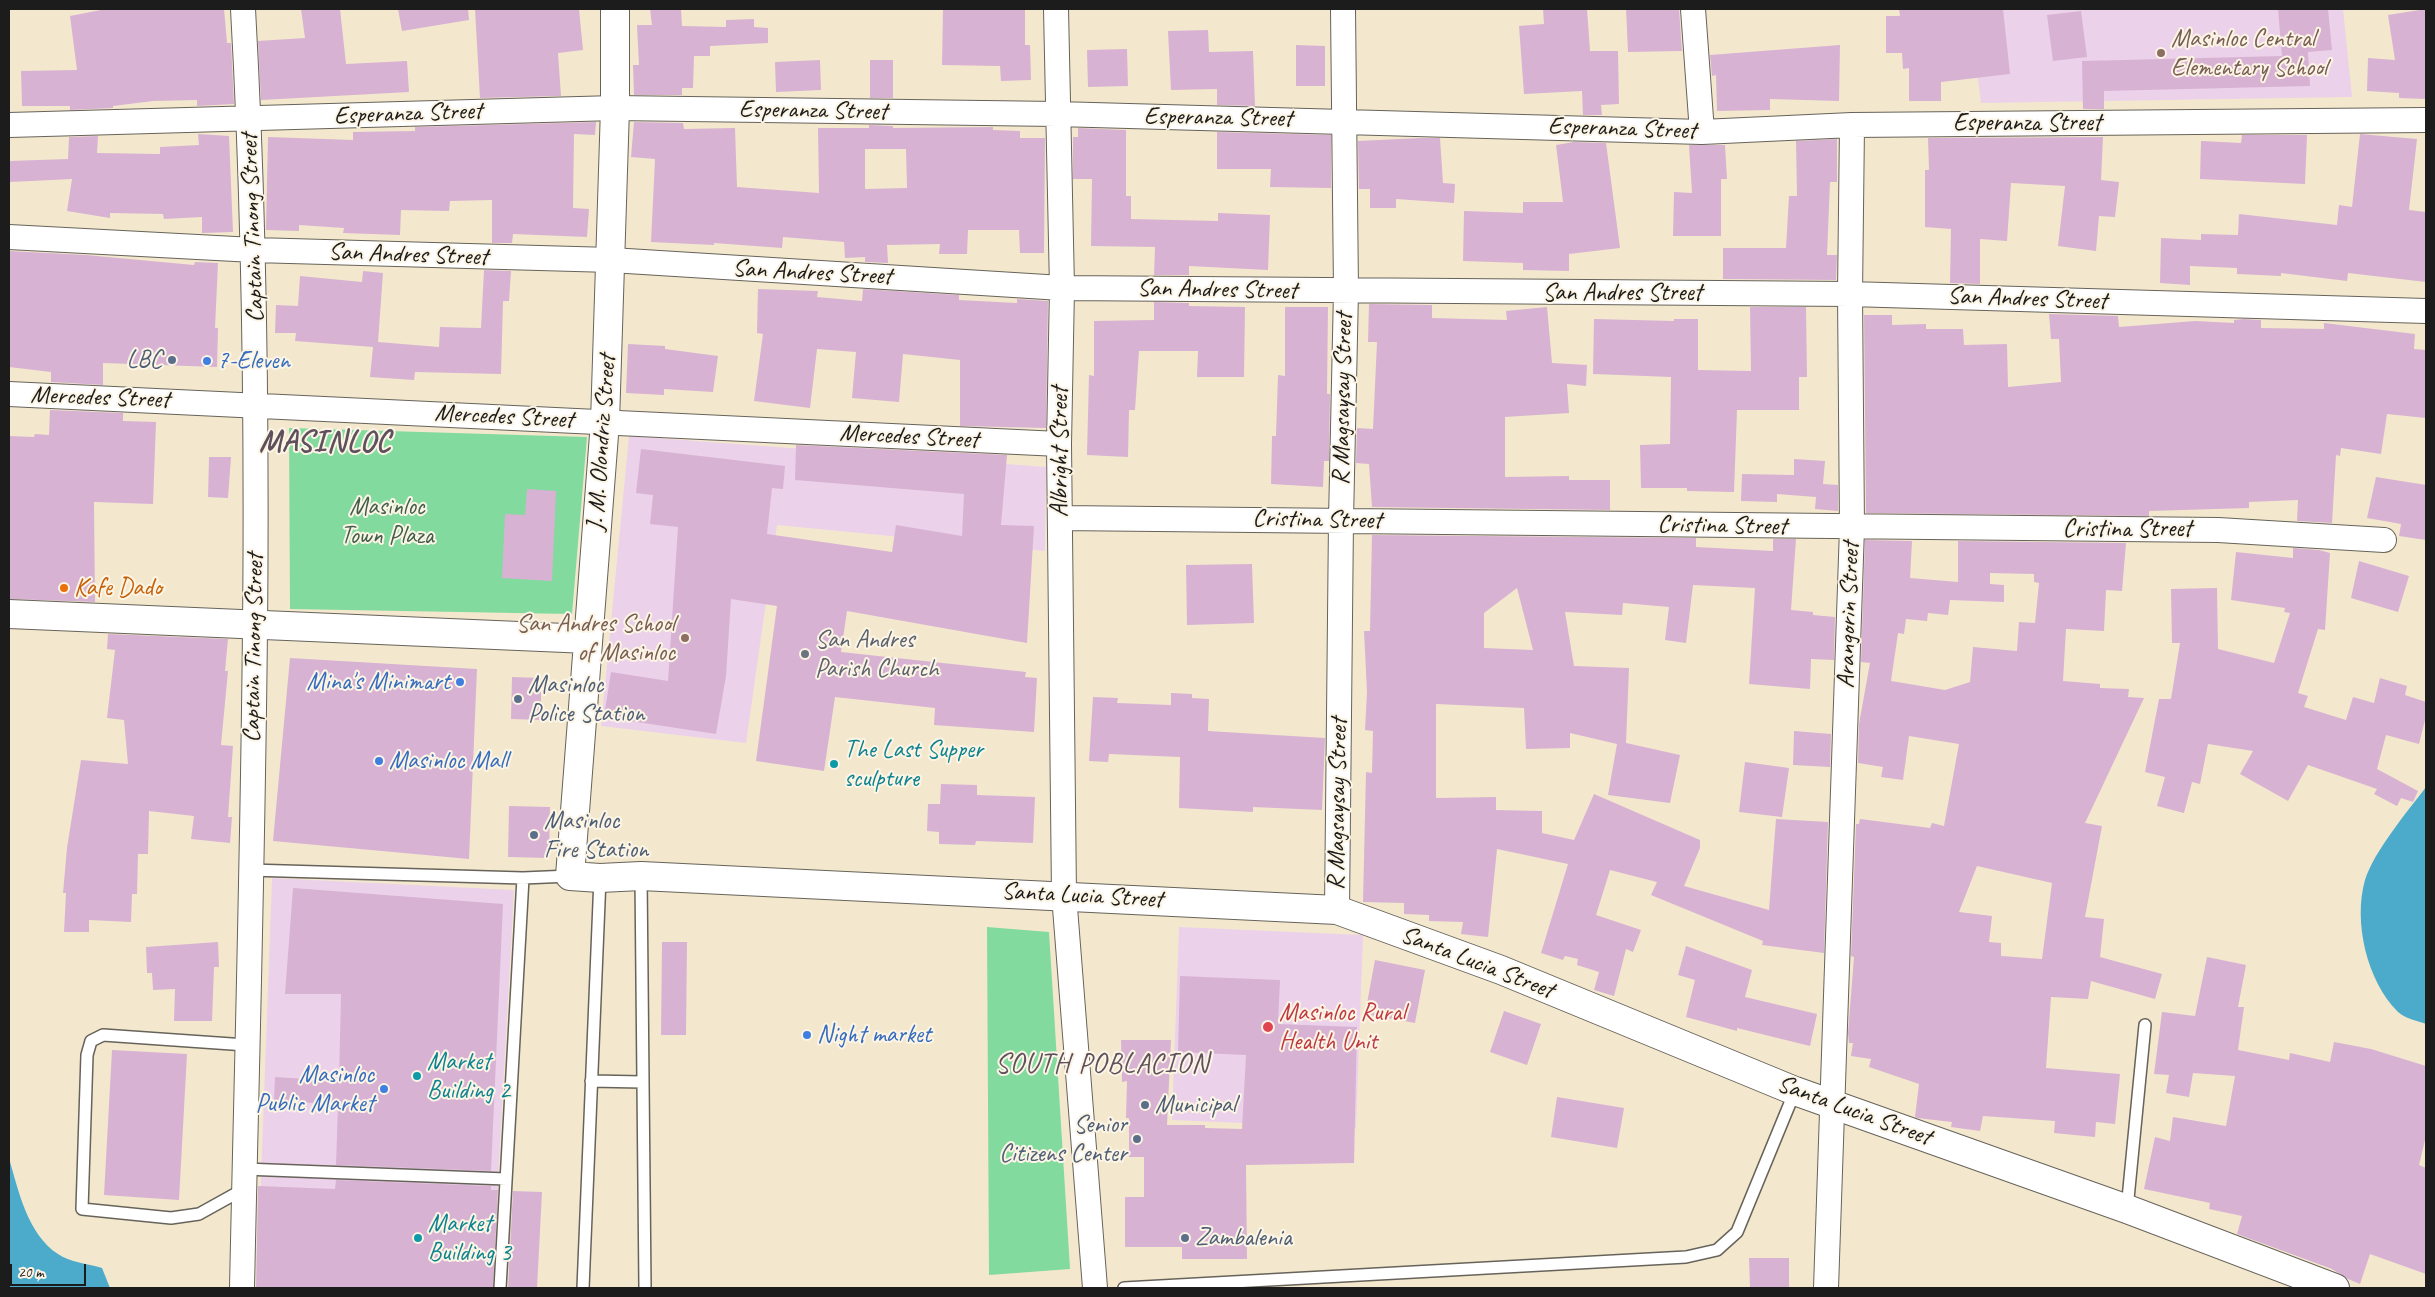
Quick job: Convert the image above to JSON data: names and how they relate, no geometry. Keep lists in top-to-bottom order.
{
  "streets": {
    "street": [
      "Esperanza Street",
      "Captain Tinong Street",
      "San Andres Street",
      "Mercedes Street",
      "R Magsaysay Street",
      "J. M. Olondriz Street",
      "Albright Street",
      "Cristina Street",
      "Arangorin Street",
      "Santa Lucia Street"
    ]
  },
  "crossings": [
    ["Esperanza Street", "Captain Tinong Street"],
    ["Esperanza Street", "R Magsaysay Street"],
    ["Esperanza Street", "J. M. Olondriz Street"],
    ["Esperanza Street", "Albright Street"],
    ["Esperanza Street", "Arangorin Street"],
    ["Captain Tinong Street", "San Andres Street"],
    ["Captain Tinong Street", "Mercedes Street"],
    ["San Andres Street", "R Magsaysay Street"],
    ["San Andres Street", "J. M. Olondriz Street"],
    ["San Andres Street", "Albright Street"],
    ["San Andres Street", "Arangorin Street"],
    ["Mercedes Street", "J. M. Olondriz Street"],
    ["Mercedes Street", "Albright Street"],
    ["R Magsaysay Street", "Cristina Street"],
    ["R Magsaysay Street", "Santa Lucia Street"],
    ["J. M. Olondriz Street", "Santa Lucia Street"],
    ["Albright Street", "Cristina Street"],
    ["Albright Street", "Santa Lucia Street"],
    ["Cristina Street", "Arangorin Street"],
    ["Arangorin Street", "Santa Lucia Street"]
  ],
  "districts": ["MASINLOC", "SOUTH POBLACION"],
  "parks": ["Masinloc Town Plaza"],
  "places": [
    "Masinloc Central Elementary School",
    "LBC",
    "7-Eleven",
    "Kafe Dado",
    "San Andres School of Masinloc",
    "San Andres Parish Church",
    "Mina's Minimart",
    "Masinloc Police Station",
    "Masinloc Mall",
    "The Last Supper sculpture",
    "Masinloc Fire Station",
    "Masinloc Rural Health Unit",
    "Night market",
    "Market Building 2",
    "Masinloc Public Market",
    "Municipal",
    "Senior Citizens Center",
    "Market Building 3",
    "Zambalenia"
  ],
  "scale_bar": "20 m"
}
